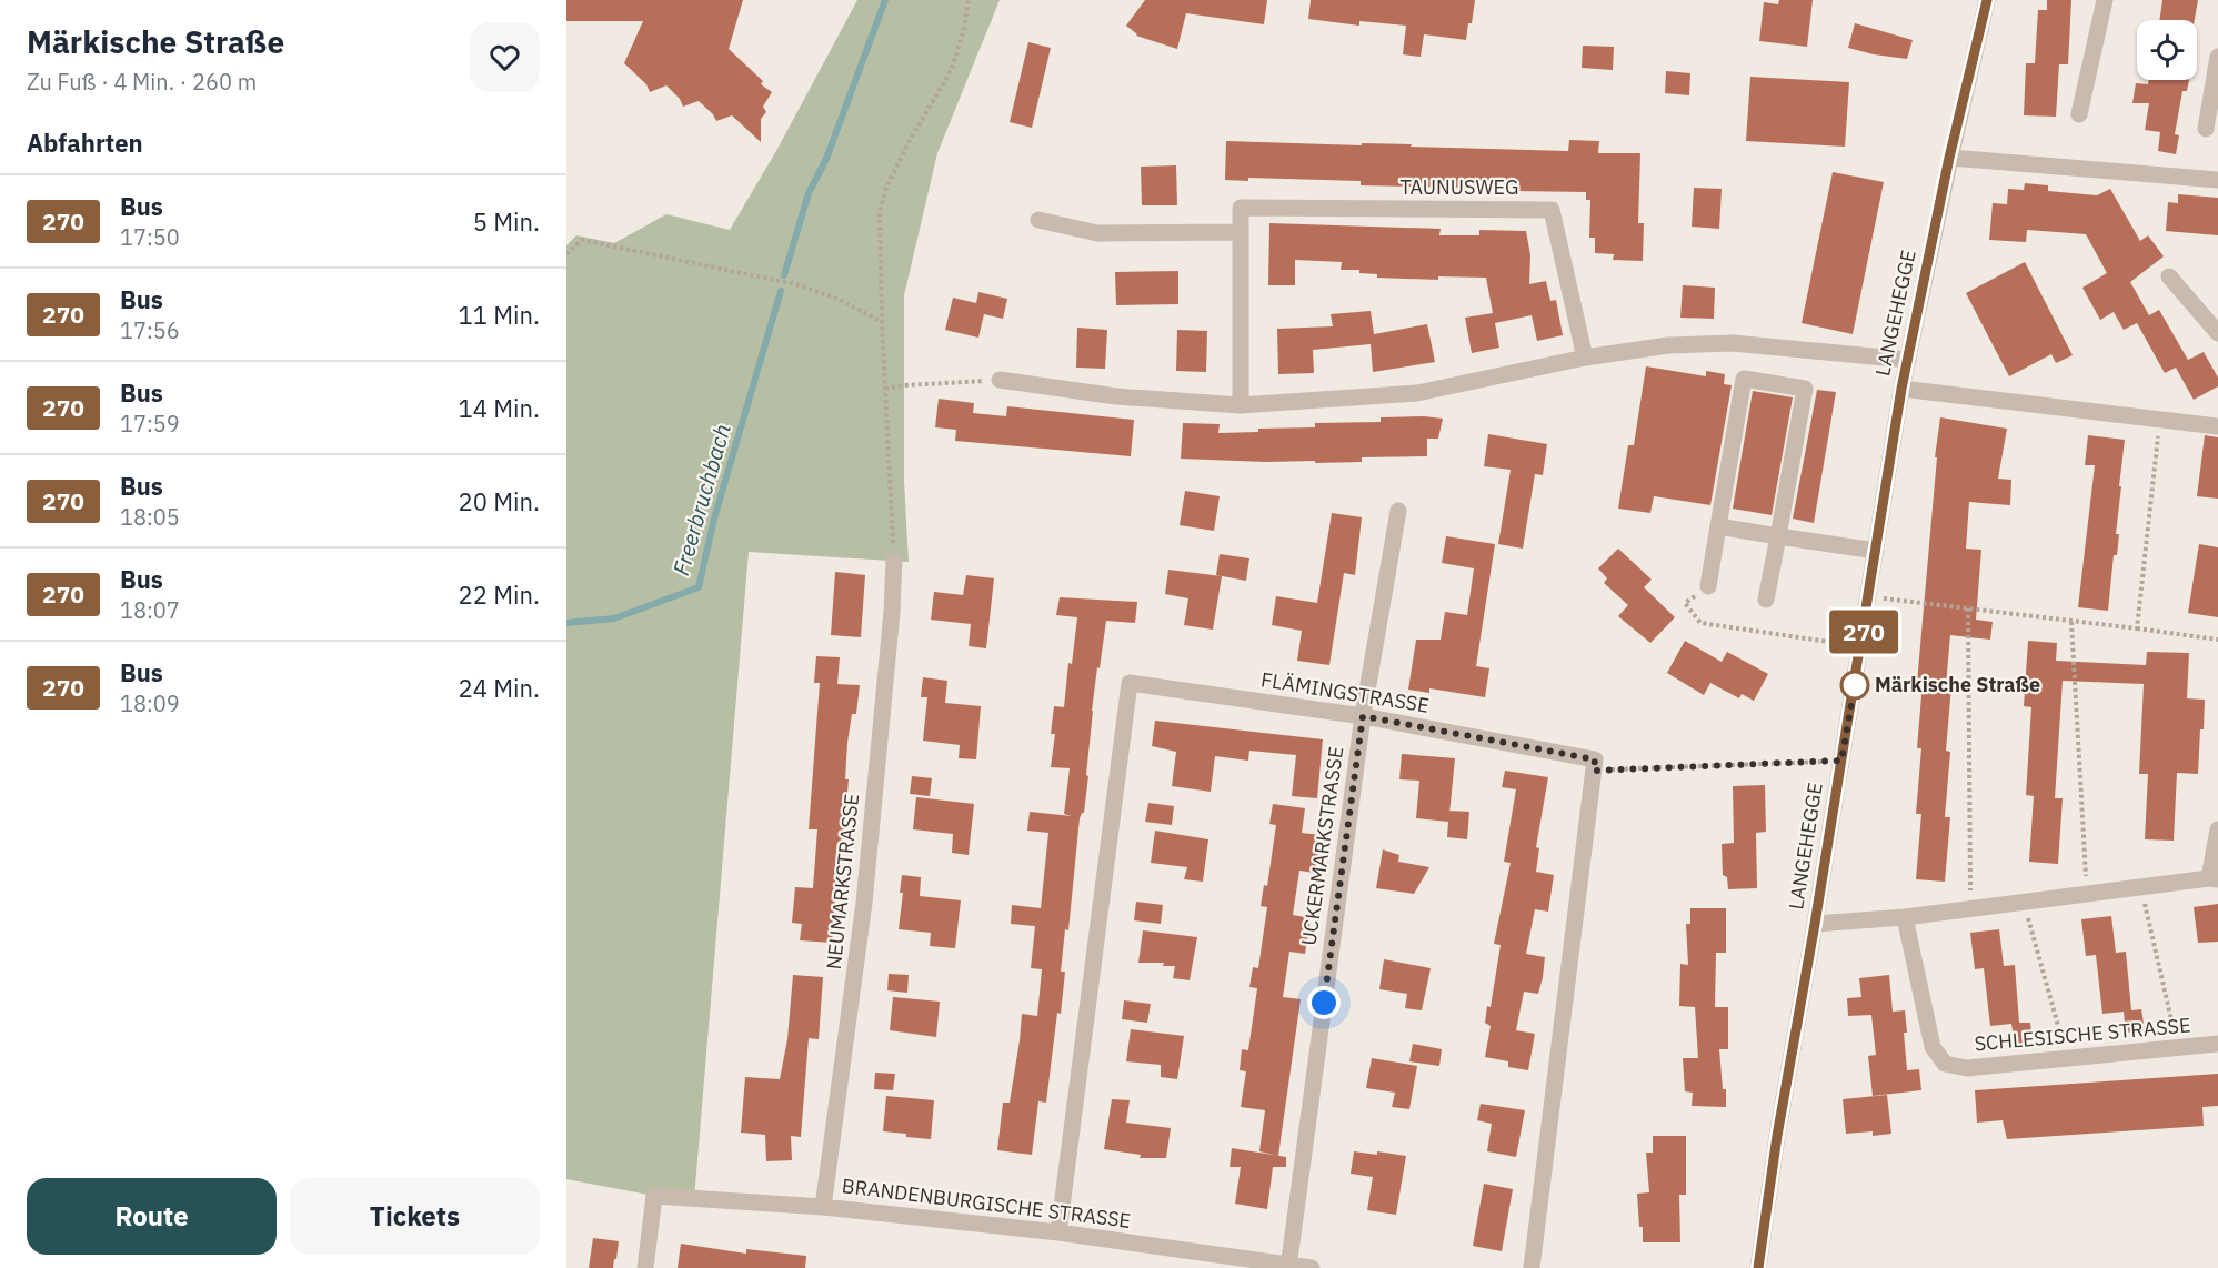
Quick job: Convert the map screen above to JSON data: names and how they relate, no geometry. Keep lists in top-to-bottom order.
{
  "streets": {
    "street": [
      "TAUNUSWEG",
      "LANGEHEGGE",
      "FLÄMINGSTRASSE",
      "UCKERMARKSTRASSE",
      "NEUMARKSTRASSE",
      "SCHLESISCHE STRASSE",
      "BRANDENBURGISCHE STRASSE"
    ]
  },
  "crossings": [
    ["FLÄMINGSTRASSE", "UCKERMARKSTRASSE"],
    ["FLÄMINGSTRASSE", "BRANDENBURGISCHE STRASSE"],
    ["UCKERMARKSTRASSE", "BRANDENBURGISCHE STRASSE"],
    ["NEUMARKSTRASSE", "BRANDENBURGISCHE STRASSE"]
  ],
  "water": ["Freerbruchbach"],
  "places": ["Märkische Straße"],
  "lines": ["bus line 270"],
  "page": {
    "heading": [
      ["Märkische Straße", "Zu Fuß · 4 Min. · 260 m"],
      "Abfahrten"
    ],
    "on_map": "270",
    "list": [
      {
        "mark": "270",
        "name": "Bus",
        "note": "17:50",
        "value": "5 Min."
      },
      {
        "mark": "270",
        "name": "Bus",
        "note": "17:56",
        "value": "11 Min."
      },
      {
        "mark": "270",
        "name": "Bus",
        "note": "17:59",
        "value": "14 Min."
      },
      {
        "mark": "270",
        "name": "Bus",
        "note": "18:05",
        "value": "20 Min."
      },
      {
        "mark": "270",
        "name": "Bus",
        "note": "18:07",
        "value": "22 Min."
      },
      {
        "mark": "270",
        "name": "Bus",
        "note": "18:09",
        "value": "24 Min."
      }
    ],
    "buttons": ["Route", "Tickets"]
  }
}
